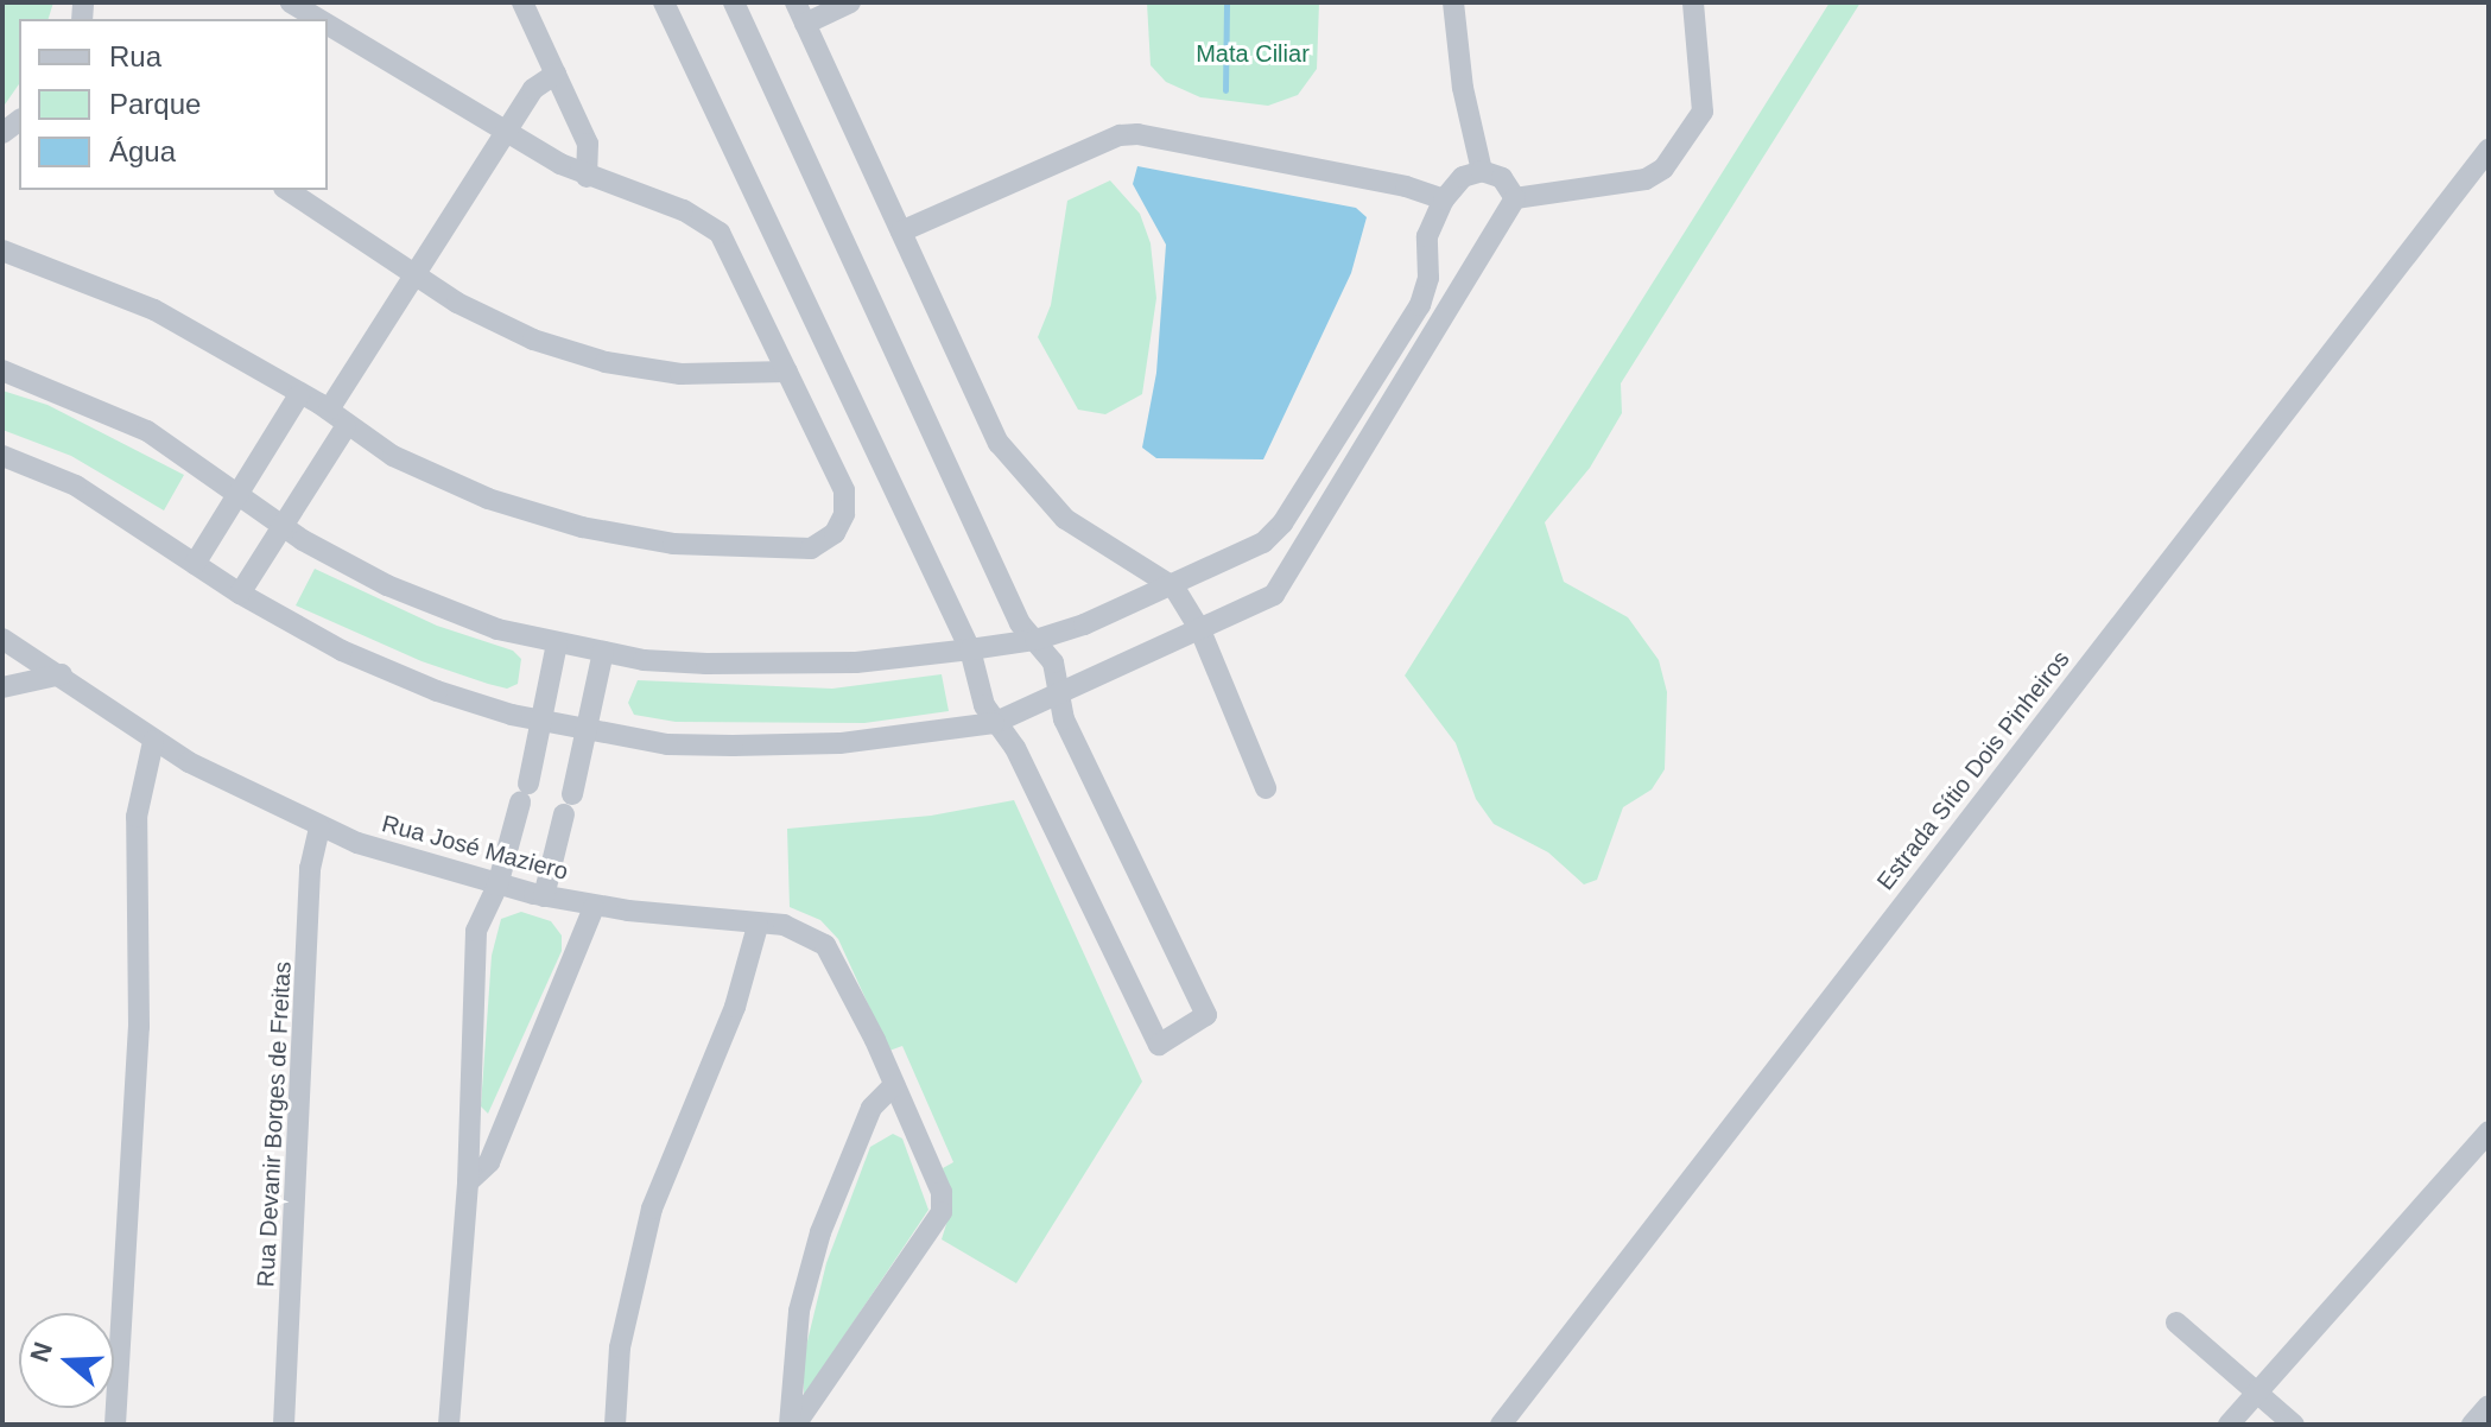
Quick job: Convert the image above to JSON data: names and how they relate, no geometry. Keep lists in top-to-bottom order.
{
  "streets": {
    "street": ["Estrada Sítio Dois Pinheiros", "Rua José Maziero", "Rua Devanir Borges de Freitas"]
  },
  "crossings": [
    ["Rua José Maziero", "Rua Devanir Borges de Freitas"]
  ],
  "parks": ["Mata Ciliar"],
  "legend": ["Rua", "Parque", "Água"],
  "north": "left"
}
